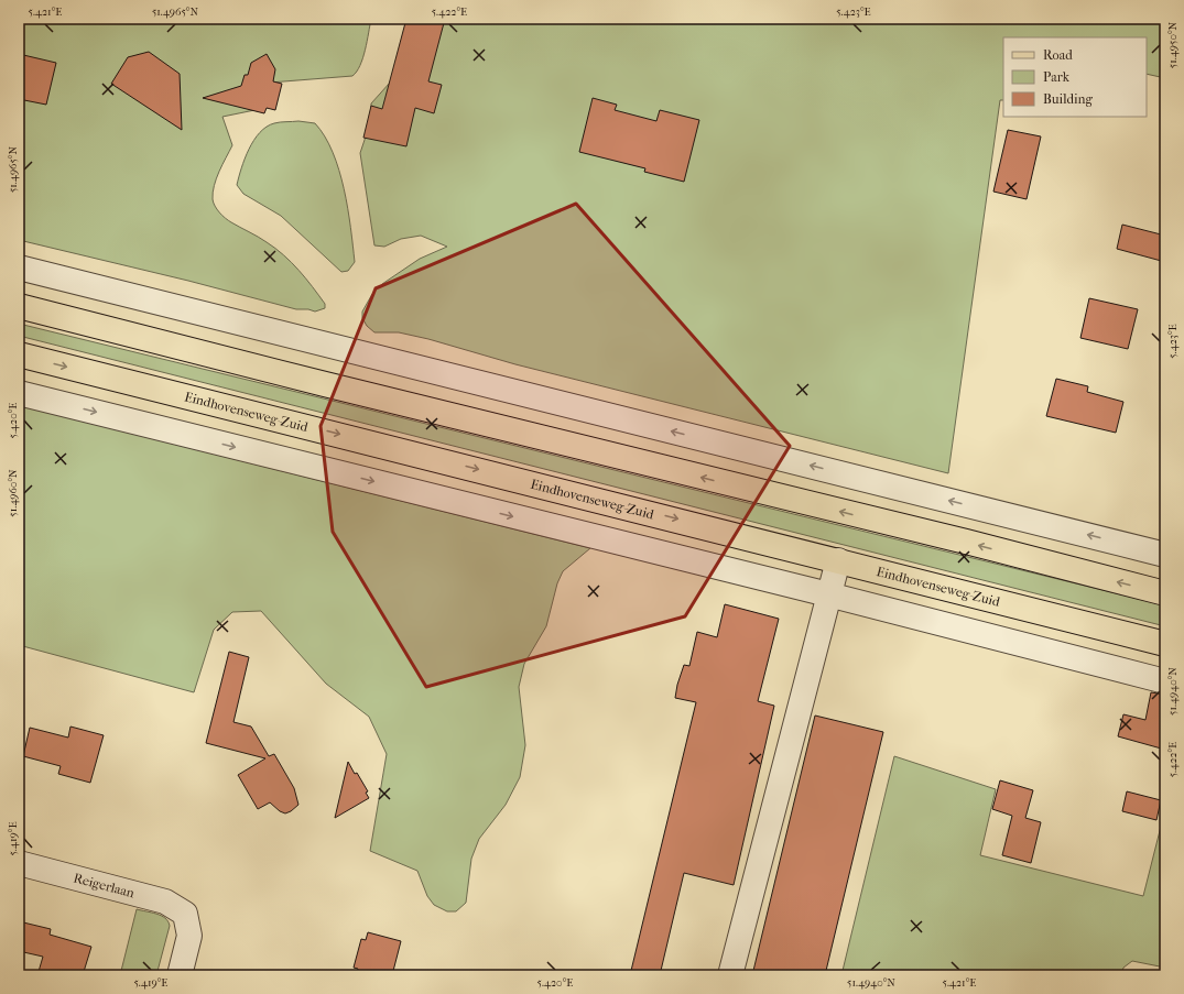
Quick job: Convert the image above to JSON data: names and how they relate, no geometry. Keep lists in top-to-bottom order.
{
  "streets": {
    "main road": ["Eindhovenseweg-Zuid"],
    "street": ["Reigerlaan"]
  },
  "legend": ["Road", "Park", "Building"],
  "coordinates": [
    "5.421°E",
    "51.4965°N",
    "5.422°E",
    "5.423°E",
    "51.4950°N",
    "5.420°E",
    "51.4960°N",
    "51.4940°N",
    "5.419°E"
  ]
}
